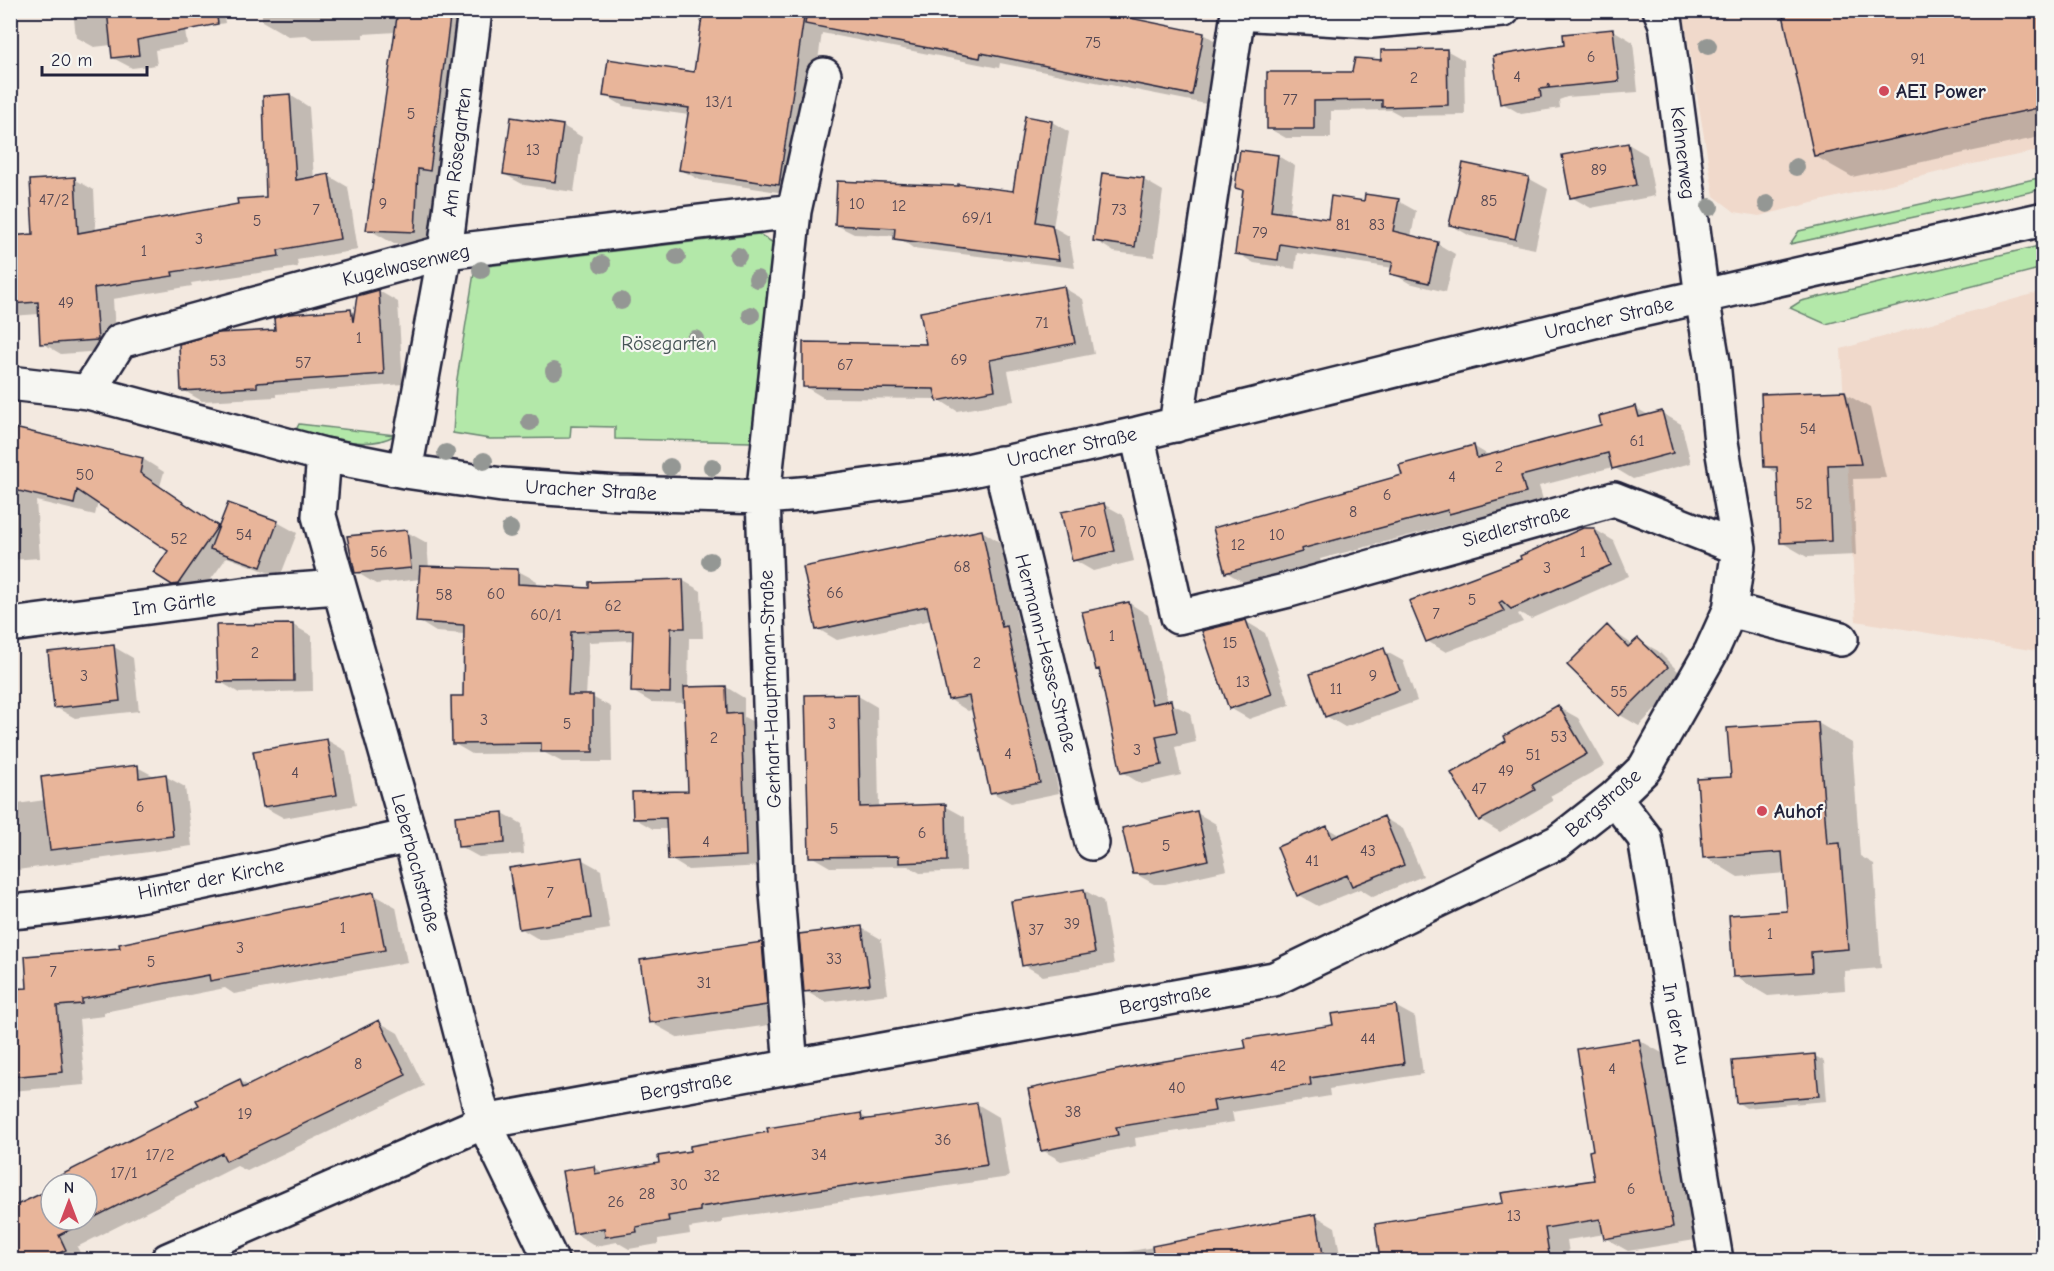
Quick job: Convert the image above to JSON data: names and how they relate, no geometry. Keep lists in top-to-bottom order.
{
  "streets": {
    "street": [
      "Am Rösegarten",
      "Kehnerweg",
      "Kugelwasenweg",
      "Uracher Straße",
      "Siedlerstraße",
      "Im Gärtle",
      "Hermann-Hesse-Straße",
      "Gerhart-Hauptmann-Straße",
      "Bergstraße",
      "Leberbachstraße",
      "Hinter der Kirche",
      "In der Au"
    ]
  },
  "crossings": [
    ["Am Rösegarten", "Kugelwasenweg"],
    ["Am Rösegarten", "Uracher Straße"],
    ["Kehnerweg", "Uracher Straße"],
    ["Kehnerweg", "Bergstraße"],
    ["Kugelwasenweg", "Uracher Straße"],
    ["Uracher Straße", "Siedlerstraße"],
    ["Uracher Straße", "Hermann-Hesse-Straße"],
    ["Uracher Straße", "Gerhart-Hauptmann-Straße"],
    ["Uracher Straße", "Bergstraße"],
    ["Uracher Straße", "Leberbachstraße"],
    ["Siedlerstraße", "Bergstraße"],
    ["Im Gärtle", "Leberbachstraße"],
    ["Gerhart-Hauptmann-Straße", "Bergstraße"],
    ["Bergstraße", "Leberbachstraße"],
    ["Bergstraße", "In der Au"],
    ["Leberbachstraße", "Hinter der Kirche"]
  ],
  "parks": ["Rösegarten"],
  "places": ["AEI Power", "Auhof"],
  "house_numbers": [
    "75",
    "6",
    "91",
    "4",
    "2",
    "77",
    "13/1",
    "5",
    "13",
    "89",
    "47/2",
    "85",
    "9",
    "10",
    "12",
    "7",
    "73",
    "69/1",
    "5",
    "81",
    "83",
    "79",
    "3",
    "1",
    "49",
    "71",
    "1",
    "69",
    "53",
    "57",
    "67",
    "54",
    "61",
    "2",
    "50",
    "4",
    "6",
    "52",
    "8",
    "70",
    "54",
    "10",
    "52",
    "12",
    "56",
    "1",
    "68",
    "3",
    "66",
    "60",
    "58",
    "5",
    "62",
    "7",
    "60/1",
    "1",
    "15",
    "2",
    "2",
    "3",
    "9",
    "13",
    "11",
    "55",
    "3",
    "5",
    "3",
    "53",
    "2",
    "3",
    "4",
    "51",
    "49",
    "4",
    "47",
    "6",
    "5",
    "6",
    "4",
    "5",
    "43",
    "41",
    "7",
    "39",
    "1",
    "37",
    "1",
    "3",
    "33",
    "5",
    "7",
    "31",
    "44",
    "8",
    "42",
    "4",
    "40",
    "38",
    "19",
    "36",
    "17/2",
    "34",
    "17/1",
    "32",
    "30",
    "6",
    "28",
    "26",
    "13"
  ],
  "scale_bar": "20 m",
  "north": "top"
}
